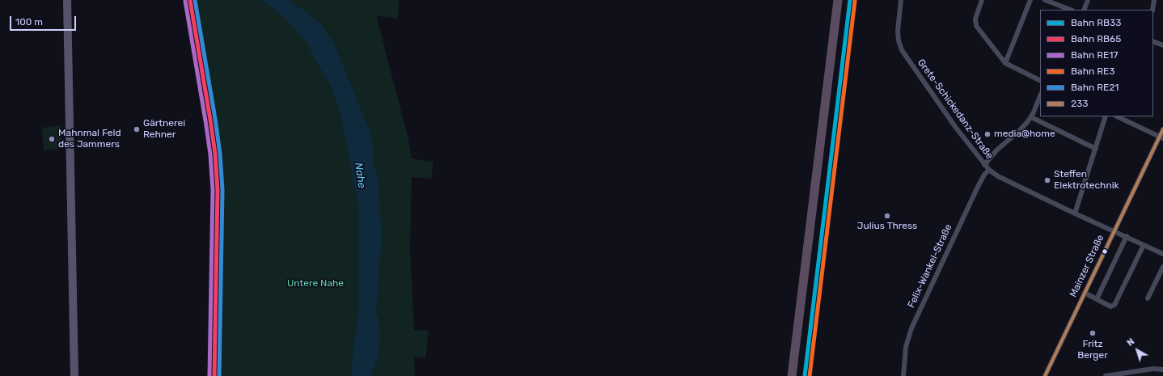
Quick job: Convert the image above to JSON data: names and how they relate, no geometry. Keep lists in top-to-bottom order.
{
  "streets": {
    "street": ["Grete-Schickedanz-Straße", "Felix-Wankel-Straße", "Mainzer Straße"]
  },
  "crossings": [
    ["Grete-Schickedanz-Straße", "Felix-Wankel-Straße"],
    ["Grete-Schickedanz-Straße", "Mainzer Straße"]
  ],
  "water": ["Nahe"],
  "parks": ["Untere Nahe"],
  "places": [
    "Gärtnerei Rehner",
    "media@home",
    "Mahnmal Feld des Jammers",
    "Steffen Elektrotechnik",
    "Julius Thress",
    "Fritz Berger"
  ],
  "lines": [
    "rail line RB33",
    "rail line RB65",
    "rail line RE21",
    "rail line RE17",
    "rail line RE3",
    "transit line 233"
  ],
  "legend": [
    "Bahn RB33",
    "Bahn RB65",
    "Bahn RE17",
    "Bahn RE3",
    "Bahn RE21",
    "233"
  ],
  "scale_bar": "100 m",
  "north": "top left"
}
